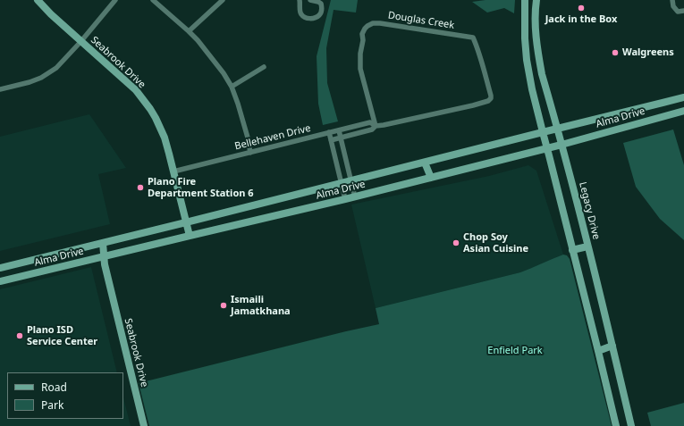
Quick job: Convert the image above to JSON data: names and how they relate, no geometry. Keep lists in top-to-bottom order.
{
  "streets": {
    "main road": ["Seabrook Drive", "Alma Drive", "Legacy Drive"],
    "street": ["Douglas Creek", "Bellehaven Drive"]
  },
  "crossings": [
    ["Douglas Creek", "Bellehaven Drive"],
    ["Seabrook Drive", "Alma Drive"],
    ["Seabrook Drive", "Bellehaven Drive"],
    ["Alma Drive", "Legacy Drive"]
  ],
  "parks": ["Enfield Park"],
  "places": [
    "Jack in the Box",
    "Walgreens",
    "Plano Fire Department Station 6",
    "Chop Soy Asian Cuisine",
    "Ismaili Jamatkhana",
    "Plano ISD Service Center"
  ],
  "legend": ["Road", "Park"]
}
